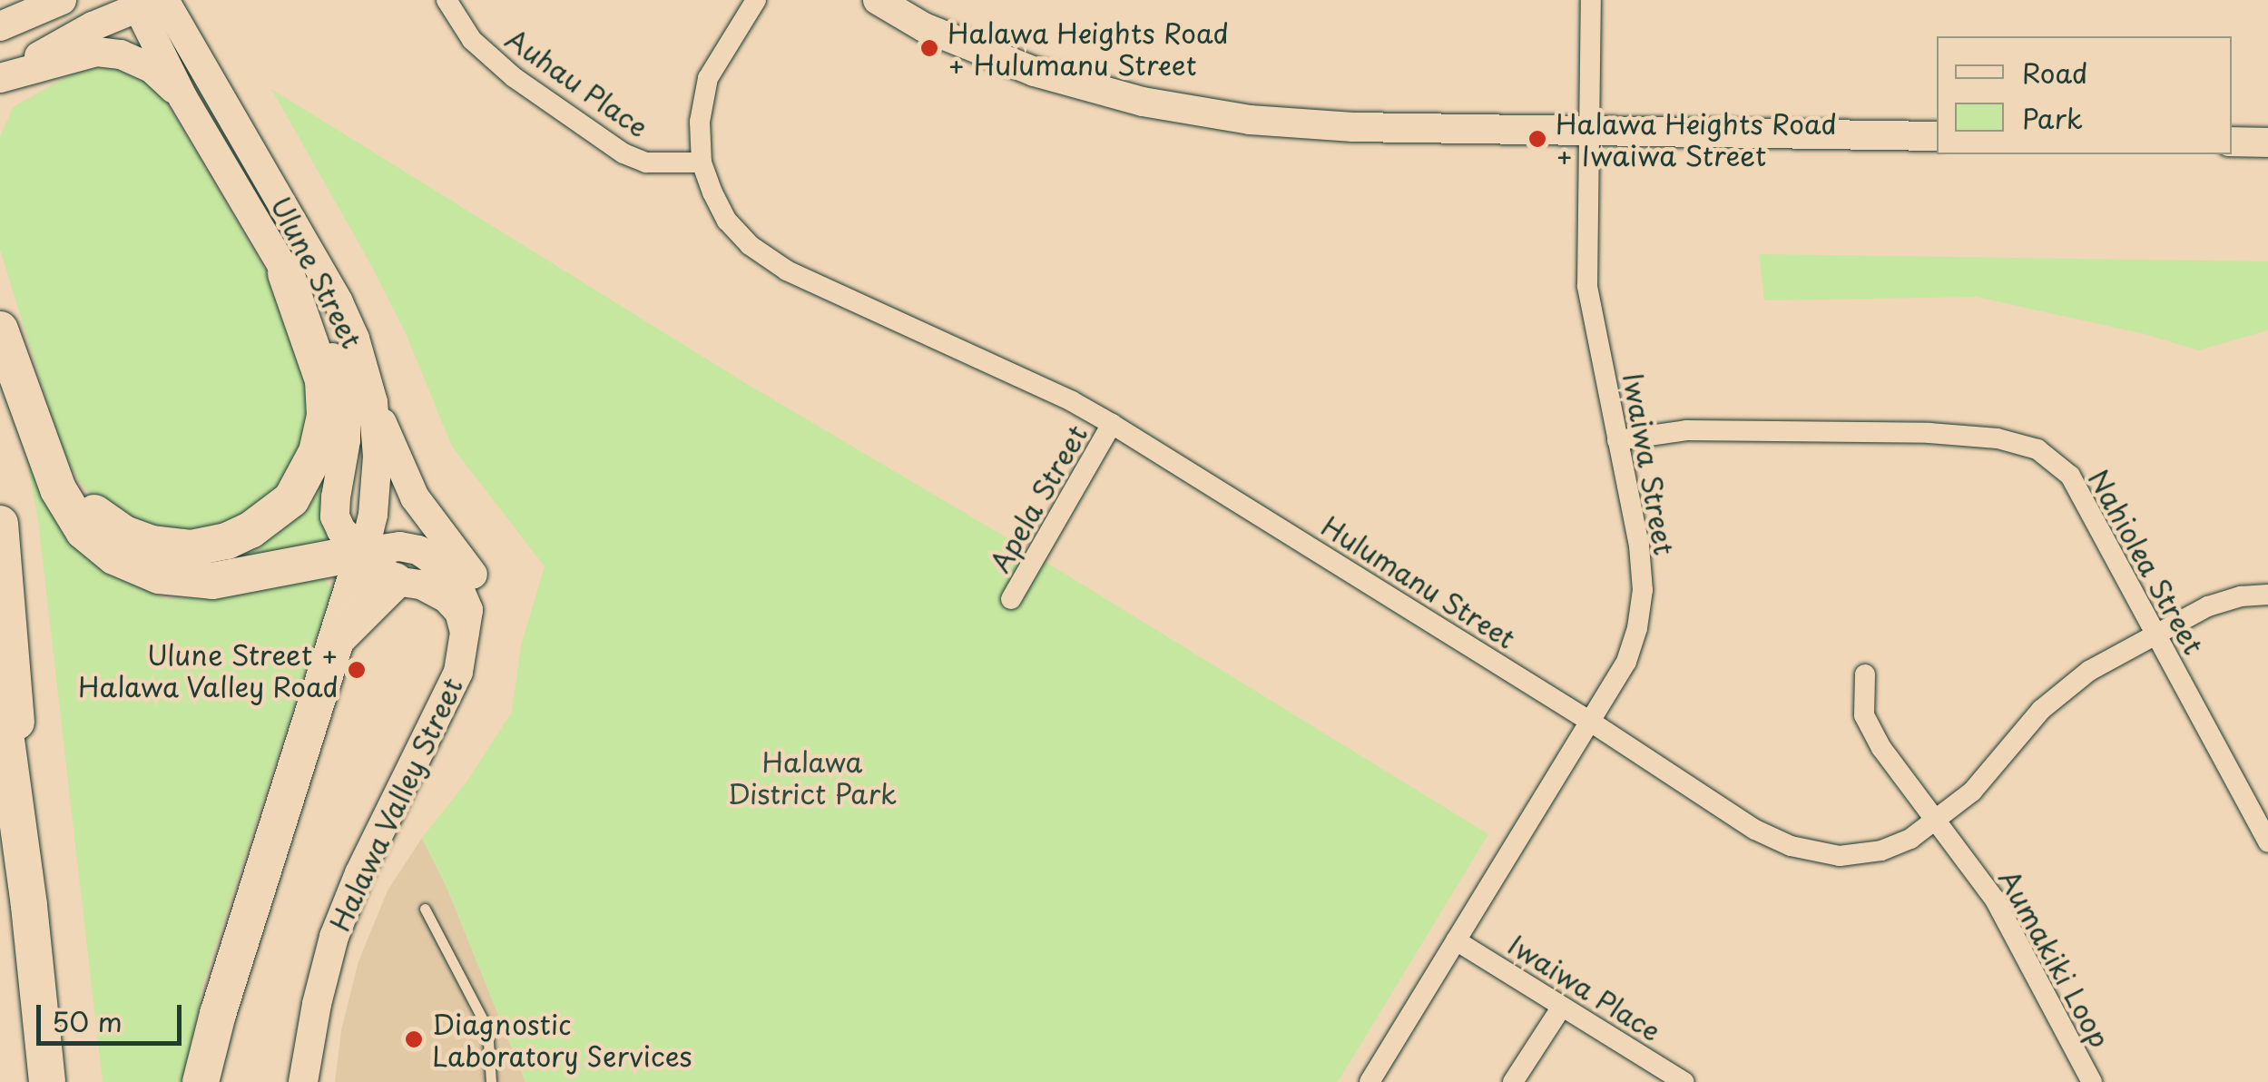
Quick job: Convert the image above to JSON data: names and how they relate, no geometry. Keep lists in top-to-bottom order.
{
  "streets": {
    "street": [
      "Auhau Place",
      "Ulune Street",
      "Iwaiwa Street",
      "Apela Street",
      "Nahiolea Street",
      "Hulumanu Street",
      "Halawa Valley Street",
      "Aumakiki Loop",
      "Iwaiwa Place"
    ]
  },
  "crossings": [
    ["Auhau Place", "Hulumanu Street"],
    ["Ulune Street", "Halawa Valley Street"],
    ["Iwaiwa Street", "Nahiolea Street"],
    ["Iwaiwa Street", "Hulumanu Street"],
    ["Iwaiwa Street", "Iwaiwa Place"],
    ["Apela Street", "Hulumanu Street"],
    ["Nahiolea Street", "Hulumanu Street"],
    ["Hulumanu Street", "Aumakiki Loop"]
  ],
  "parks": ["Halawa District Park"],
  "places": [
    "Halawa Heights Road + Hulumanu Street",
    "Halawa Heights Road + Iwaiwa Street",
    "Ulune Street + Halawa Valley Road",
    "Diagnostic Laboratory Services"
  ],
  "legend": ["Road", "Park"],
  "scale_bar": "50 m"
}
